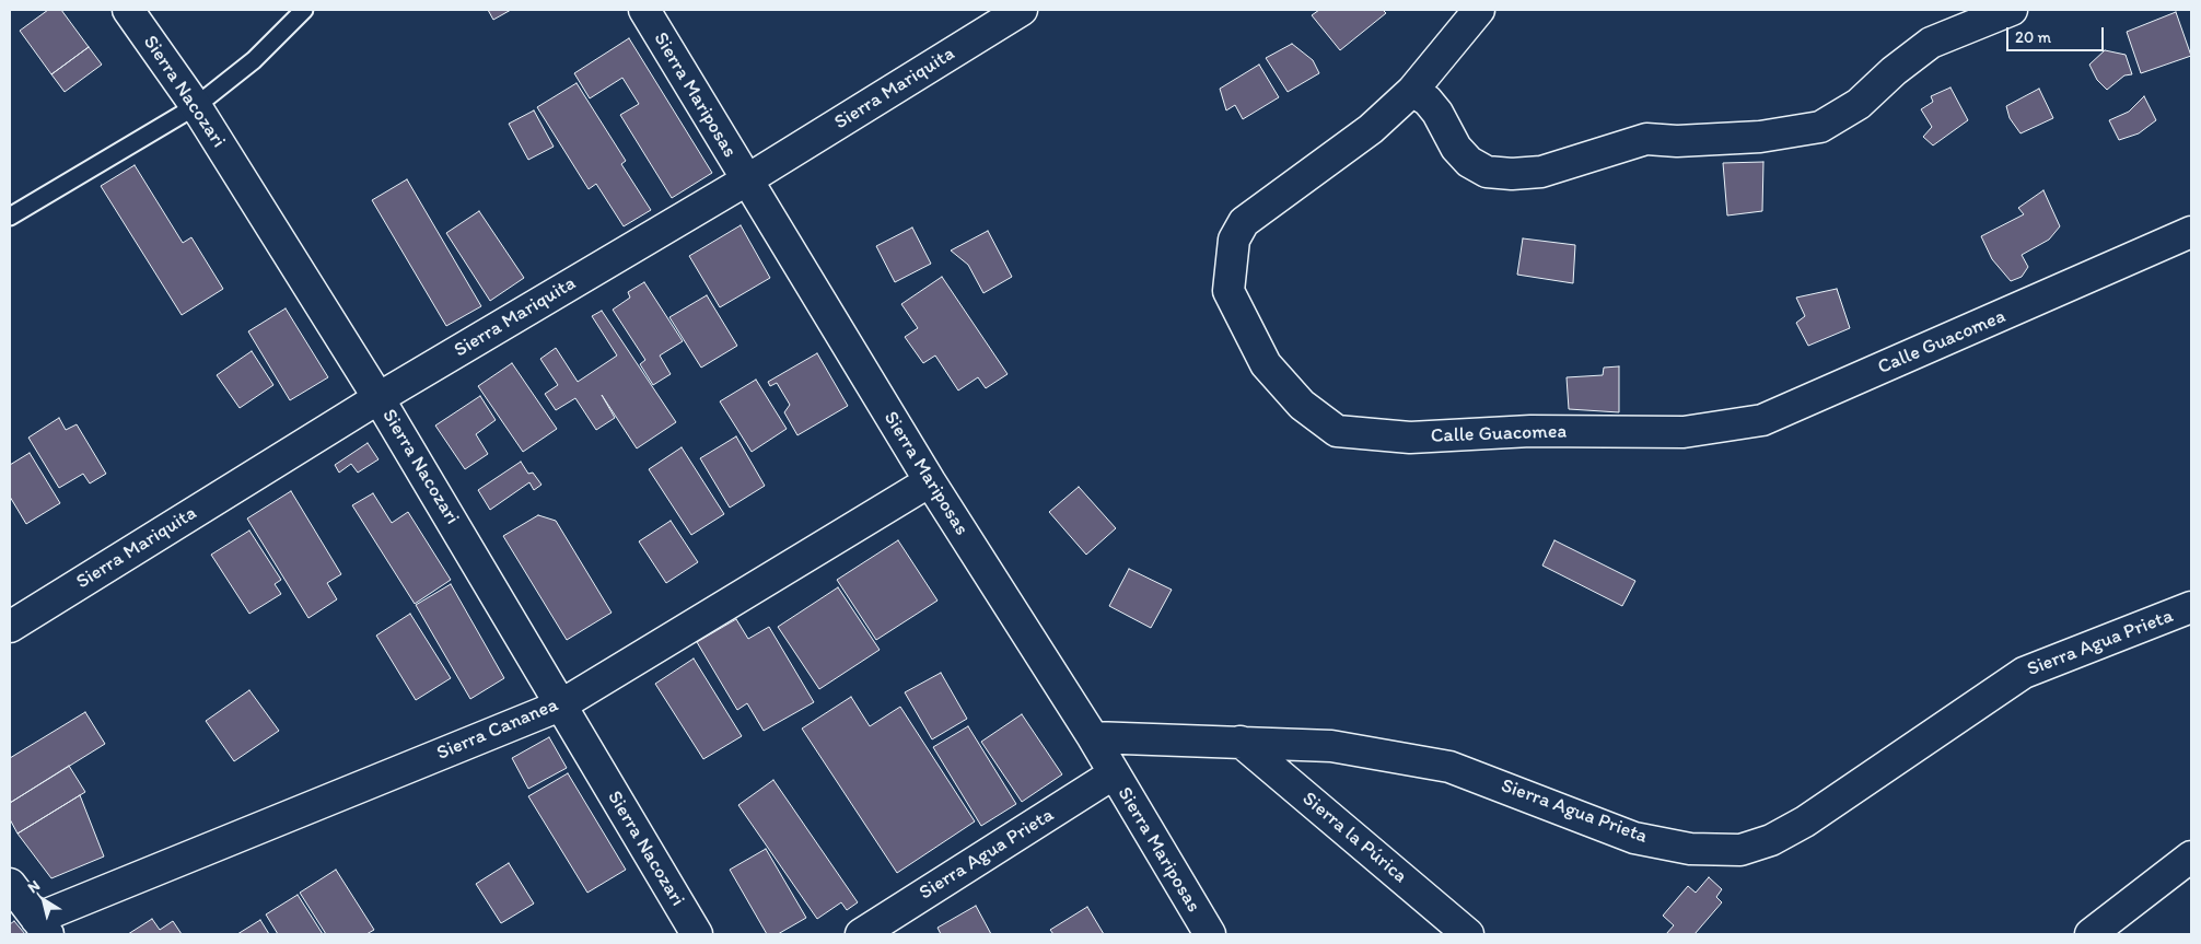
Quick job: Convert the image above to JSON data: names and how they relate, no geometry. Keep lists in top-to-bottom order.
{
  "streets": {
    "street": [
      "Sierra Mariquita",
      "Sierra Nacozari",
      "Sierra Mariposas",
      "Calle Guacomea",
      "Sierra Agua Prieta",
      "Sierra Cananea",
      "Sierra la Púrica"
    ]
  },
  "crossings": [
    ["Sierra Mariquita", "Sierra Nacozari"],
    ["Sierra Mariquita", "Sierra Mariposas"],
    ["Sierra Nacozari", "Sierra Cananea"],
    ["Sierra Mariposas", "Sierra Agua Prieta"],
    ["Sierra Mariposas", "Sierra Cananea"],
    ["Sierra Agua Prieta", "Sierra la Púrica"]
  ],
  "scale_bar": "20 m",
  "north": "top left"
}
